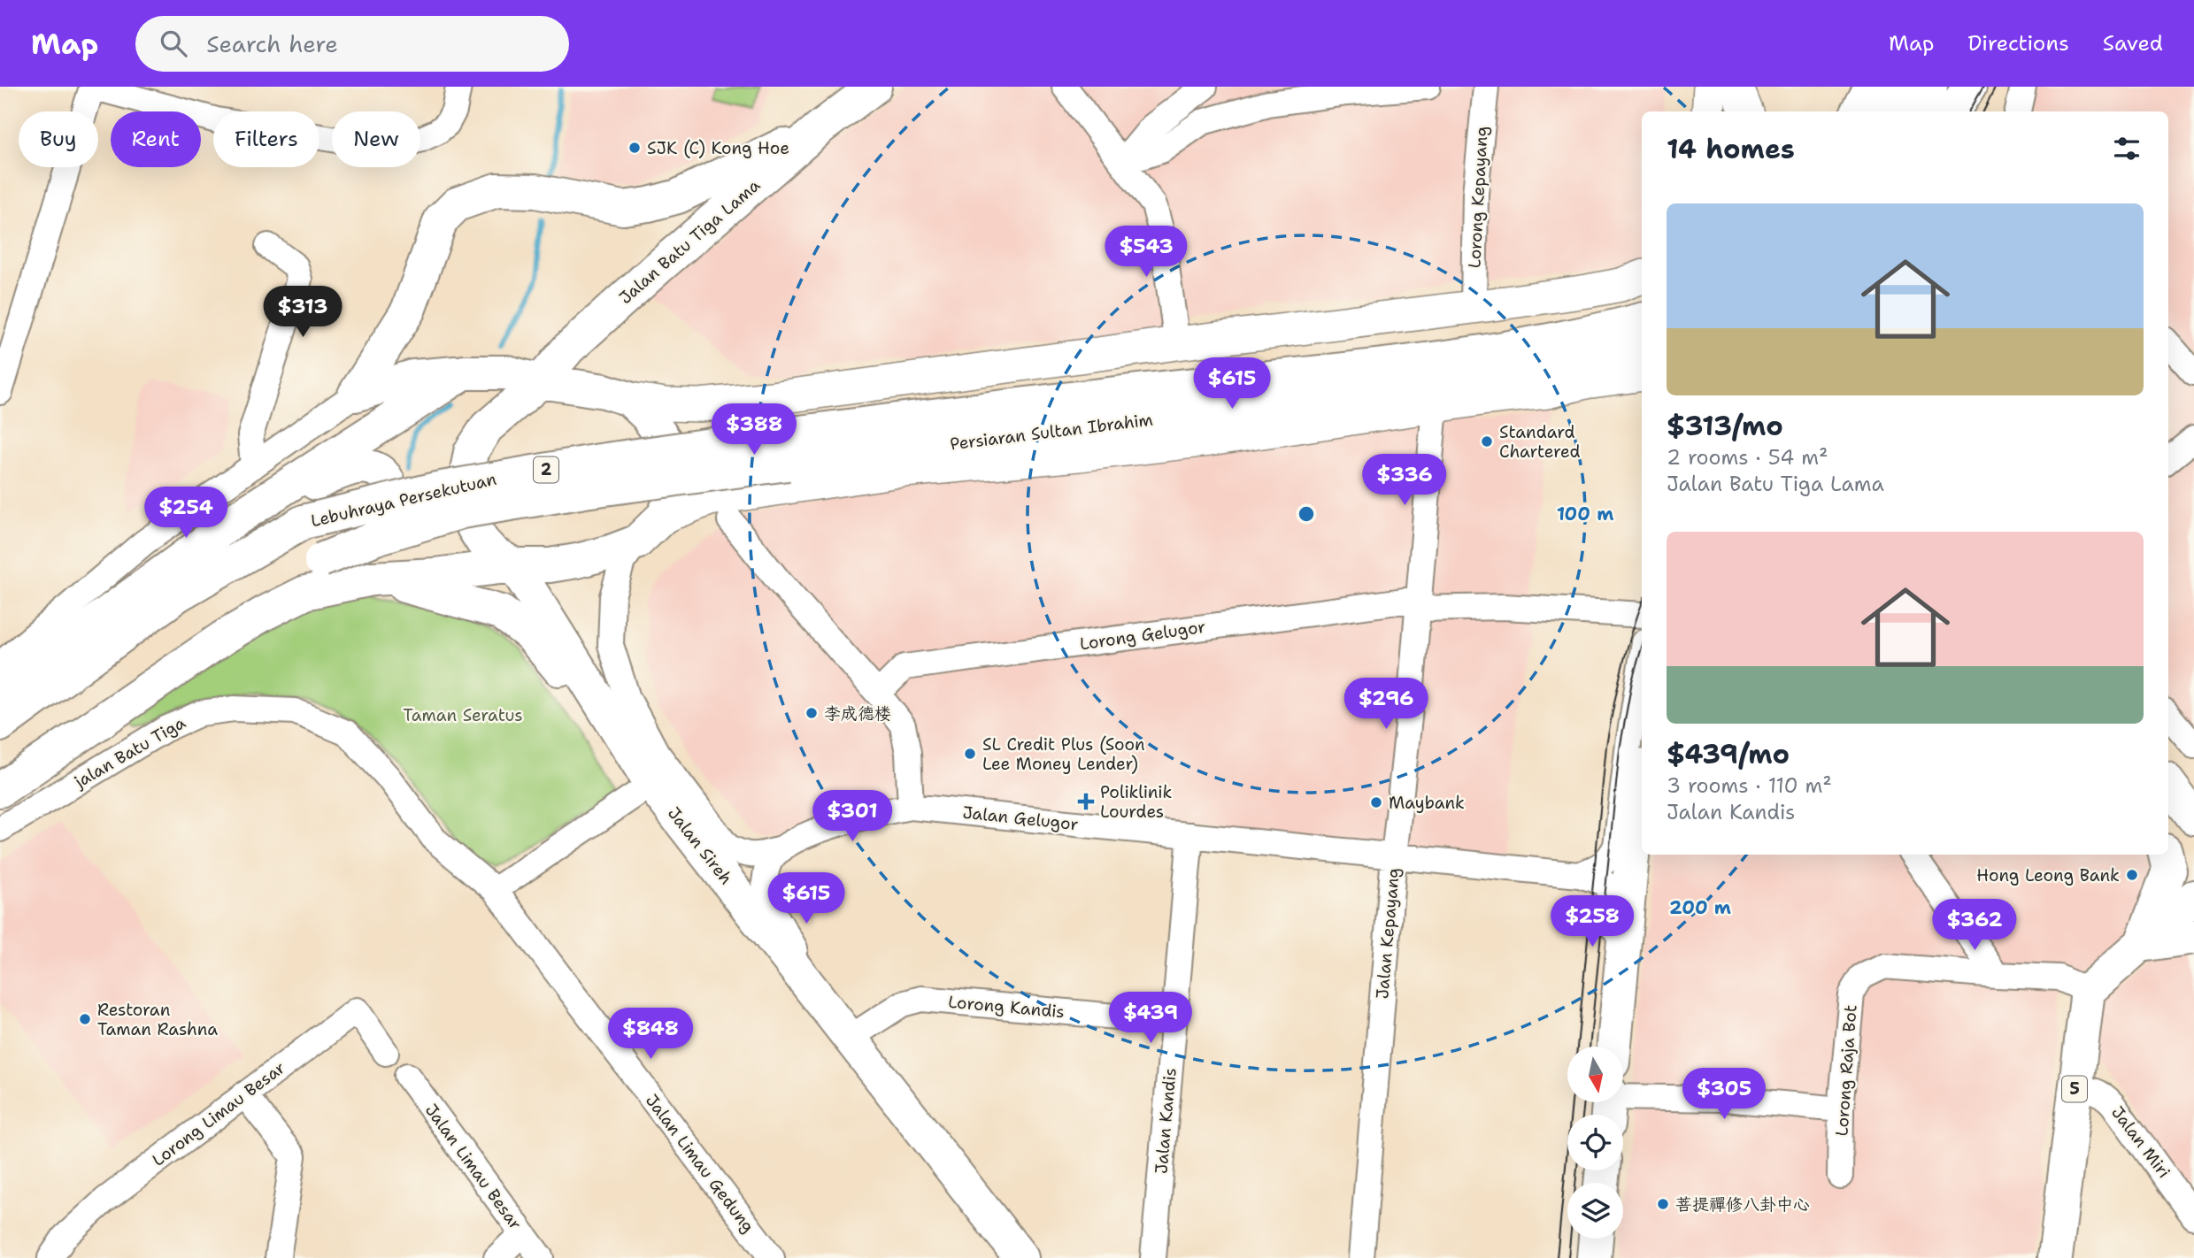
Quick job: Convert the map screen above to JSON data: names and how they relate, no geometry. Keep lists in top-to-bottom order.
{
  "streets": {
    "highway": [
      "Jalan Batu Tiga Lama",
      "Persiaran Sultan Ibrahim",
      "2",
      "Lebuhraya Persekutuan",
      "Jalan Sireh",
      "5"
    ],
    "street": [
      "Lorong Kepayang",
      "Lorong Gelugor",
      "jalan Batu Tiga",
      "Jalan Gelugor",
      "Jalan Kepayang",
      "Lorong Kandis",
      "Lorong Raja Bot",
      "Lorong Limau Besar",
      "Jalan Kandis",
      "Jalan Miri",
      "Jalan Limau Gedung",
      "Jalan Limau Besar"
    ]
  },
  "crossings": [
    ["Jalan Batu Tiga Lama", "Jalan Sireh"],
    ["Persiaran Sultan Ibrahim", "Lebuhraya Persekutuan"],
    ["Lorong Gelugor", "Jalan Kepayang"],
    ["jalan Batu Tiga", "Jalan Limau Gedung"],
    ["Jalan Gelugor", "Jalan Sireh"],
    ["Jalan Gelugor", "Jalan Kepayang"],
    ["Jalan Gelugor", "Jalan Kandis"],
    ["Jalan Sireh", "Lorong Kandis"],
    ["Lorong Kandis", "Jalan Kandis"],
    ["Lorong Raja Bot", "5"],
    ["5", "Jalan Miri"]
  ],
  "parks": ["Taman Seratus"],
  "places": {
    "other": [
      "SJK (C) Kong Hoe",
      "Standard Chartered",
      "李成德楼",
      "SL Credit Plus (Soon Lee Money Lender)",
      "Maybank",
      "Hong Leong Bank",
      "Restoran Taman Rashna",
      "菩提禪修八卦中心"
    ],
    "health": ["Poliklinik Lourdes"]
  },
  "north": "bottom",
  "page": {
    "header": "Map",
    "search": "Search here",
    "nav": ["Map", "Directions", "Saved"],
    "chip": [
      "Buy",
      "Rent",
      "Filters",
      "New"
    ],
    "heading": "14 homes",
    "list": [
      {
        "name": "$313/mo",
        "note": "2 rooms · 54 m² · Jalan Batu Tiga Lama"
      },
      {
        "name": "$439/mo",
        "note": "3 rooms · 110 m² · Jalan Kandis"
      }
    ],
    "price": [
      "$543",
      "$313",
      "$615",
      "$388",
      "$336",
      "$254",
      "$296",
      "$301",
      "$615",
      "$258",
      "$362",
      "$439",
      "$848",
      "$305"
    ]
  },
  "rings": ["100 m", "200 m"]
}
